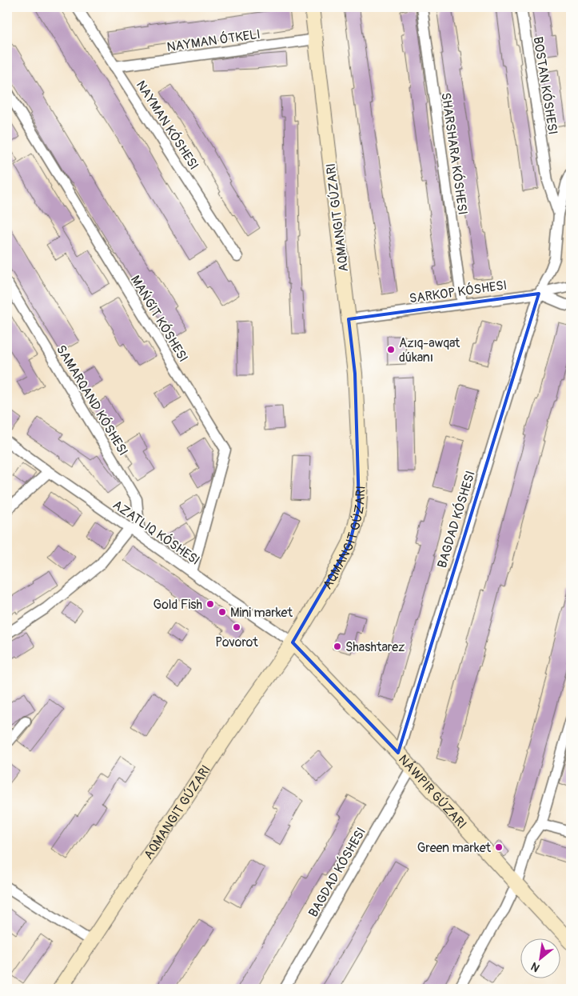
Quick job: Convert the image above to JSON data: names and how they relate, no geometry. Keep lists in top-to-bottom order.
{
  "streets": {
    "street": [
      "NAYMAN ÓTKELI",
      "BOSTAN KÓSHESI",
      "NAYMAN KÓSHESI",
      "SHARSHARA KÓSHESI",
      "SARKOP KÓSHESI",
      "SAMARQAND KÓSHESI",
      "BAGDAD KÓSHESI"
    ]
  },
  "crossings": [
    ["NAYMAN ÓTKELI", "NAYMAN KÓSHESI"],
    ["BOSTAN KÓSHESI", "BAGDAD KÓSHESI"],
    ["SHARSHARA KÓSHESI", "SARKOP KÓSHESI"],
    ["SARKOP KÓSHESI", "BAGDAD KÓSHESI"]
  ],
  "places": [
    "Azıq-awqat dúkanı",
    "Gold Fish",
    "Mini market",
    "Povorot",
    "Shashtarez",
    "Green market"
  ],
  "north": "bottom left"
}
